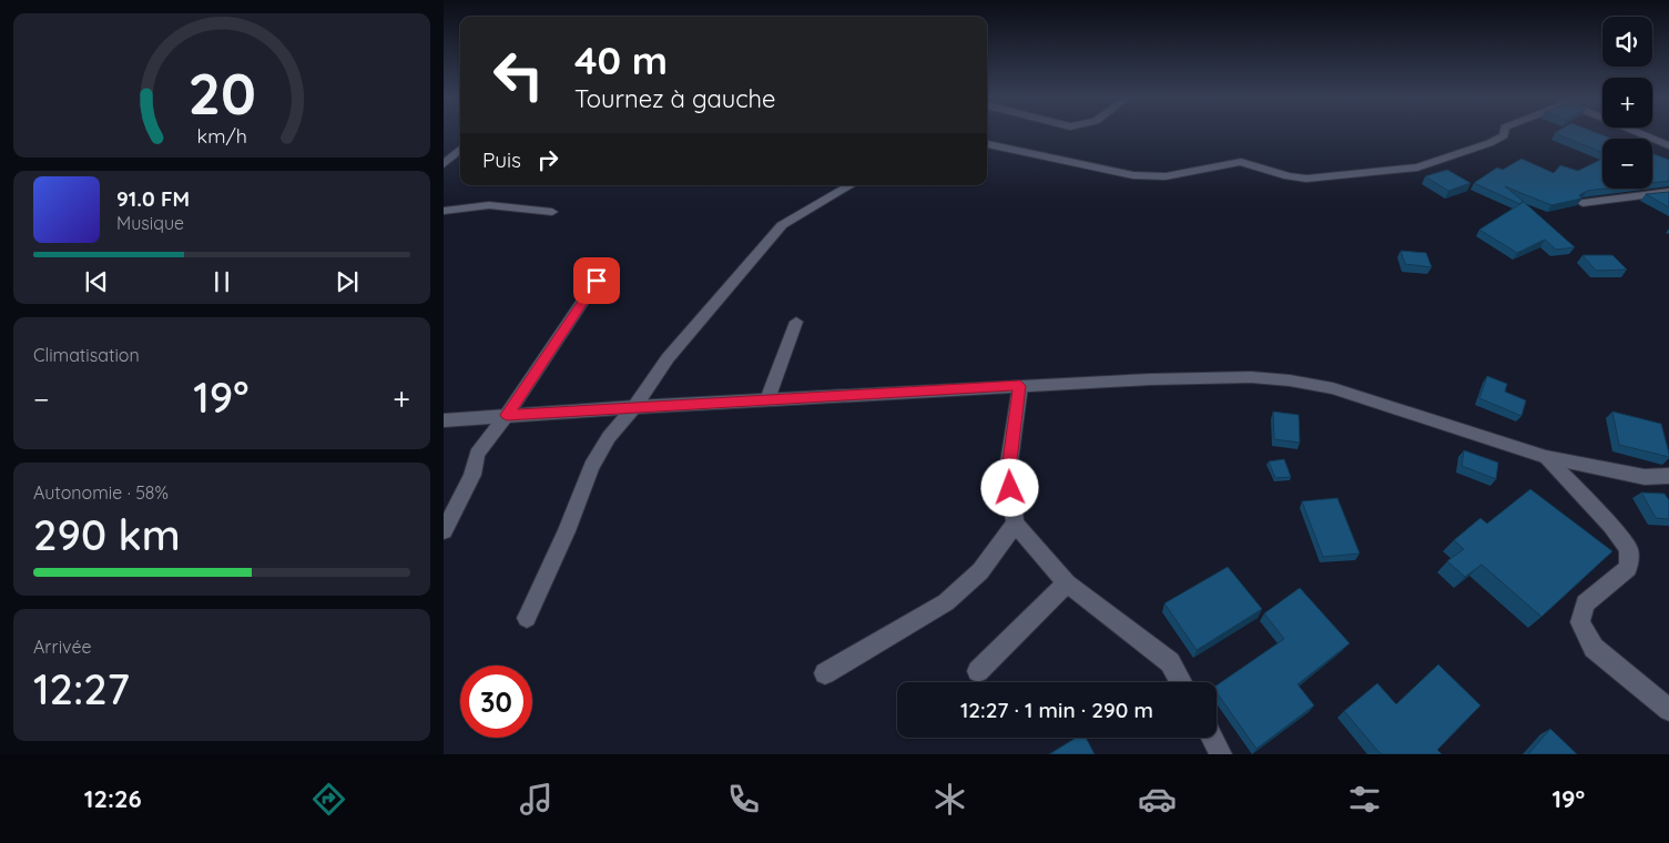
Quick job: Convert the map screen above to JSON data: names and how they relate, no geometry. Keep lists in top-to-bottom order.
{
  "page": {
    "map_buttons": ["+", "−"],
    "turn": ["40 m", "Tournez à gauche"],
    "then": "Puis",
    "song": ["91.0 FM", "Musique"],
    "tile": [
      "Climatisation",
      ["Autonomie · 58%", "290 km"],
      ["Arrivée", "12:27"]
    ],
    "heat": ["−", "19°", "+"],
    "limit": "30",
    "trip": "12:27 · 1 min · 290 m",
    "tabs": ["12:26", "19°"],
    "gauge": ["20", "km/h"]
  }
}
